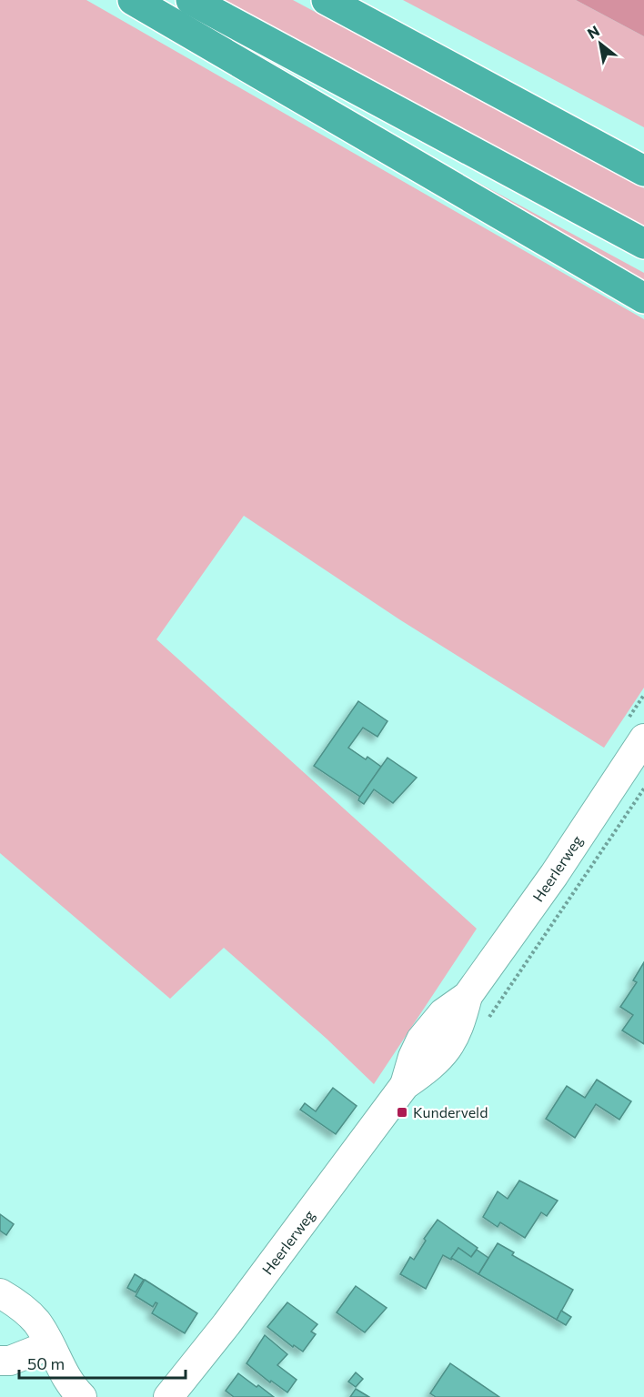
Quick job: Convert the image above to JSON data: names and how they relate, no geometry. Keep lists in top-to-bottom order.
{
  "streets": {
    "street": ["Heerlerweg"]
  },
  "places": {
    "transit": ["Kunderveld"]
  },
  "scale_bar": "50 m",
  "north": "top left"
}
